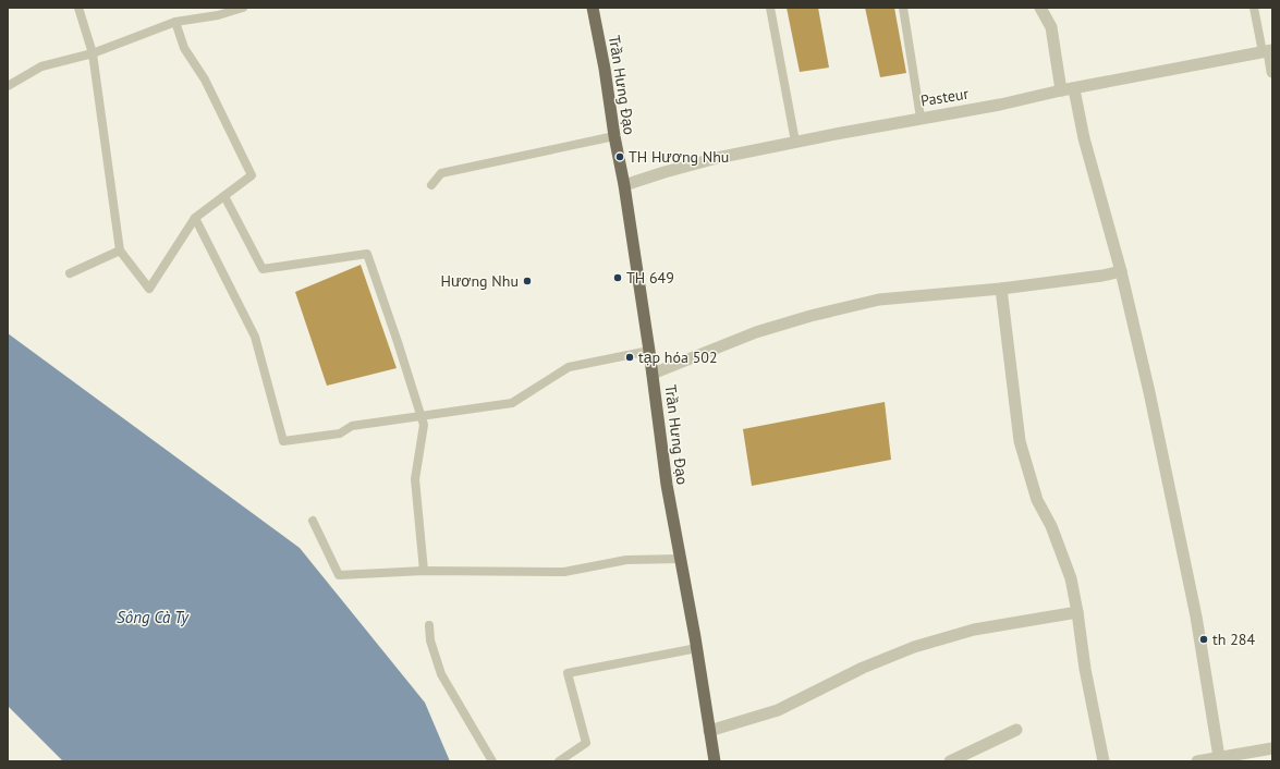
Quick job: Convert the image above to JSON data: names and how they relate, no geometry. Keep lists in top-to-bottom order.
{
  "streets": {
    "main road": ["Trần Hưng Đạo"],
    "street": ["Pasteur"]
  },
  "crossings": [
    ["Trần Hưng Đạo", "Pasteur"]
  ],
  "water": ["Sông Cà Ty"],
  "places": [
    "TH Hương Nhu",
    "TH 649",
    "Hương Nhu",
    "tạp hóa 502",
    "th 284"
  ]
}
